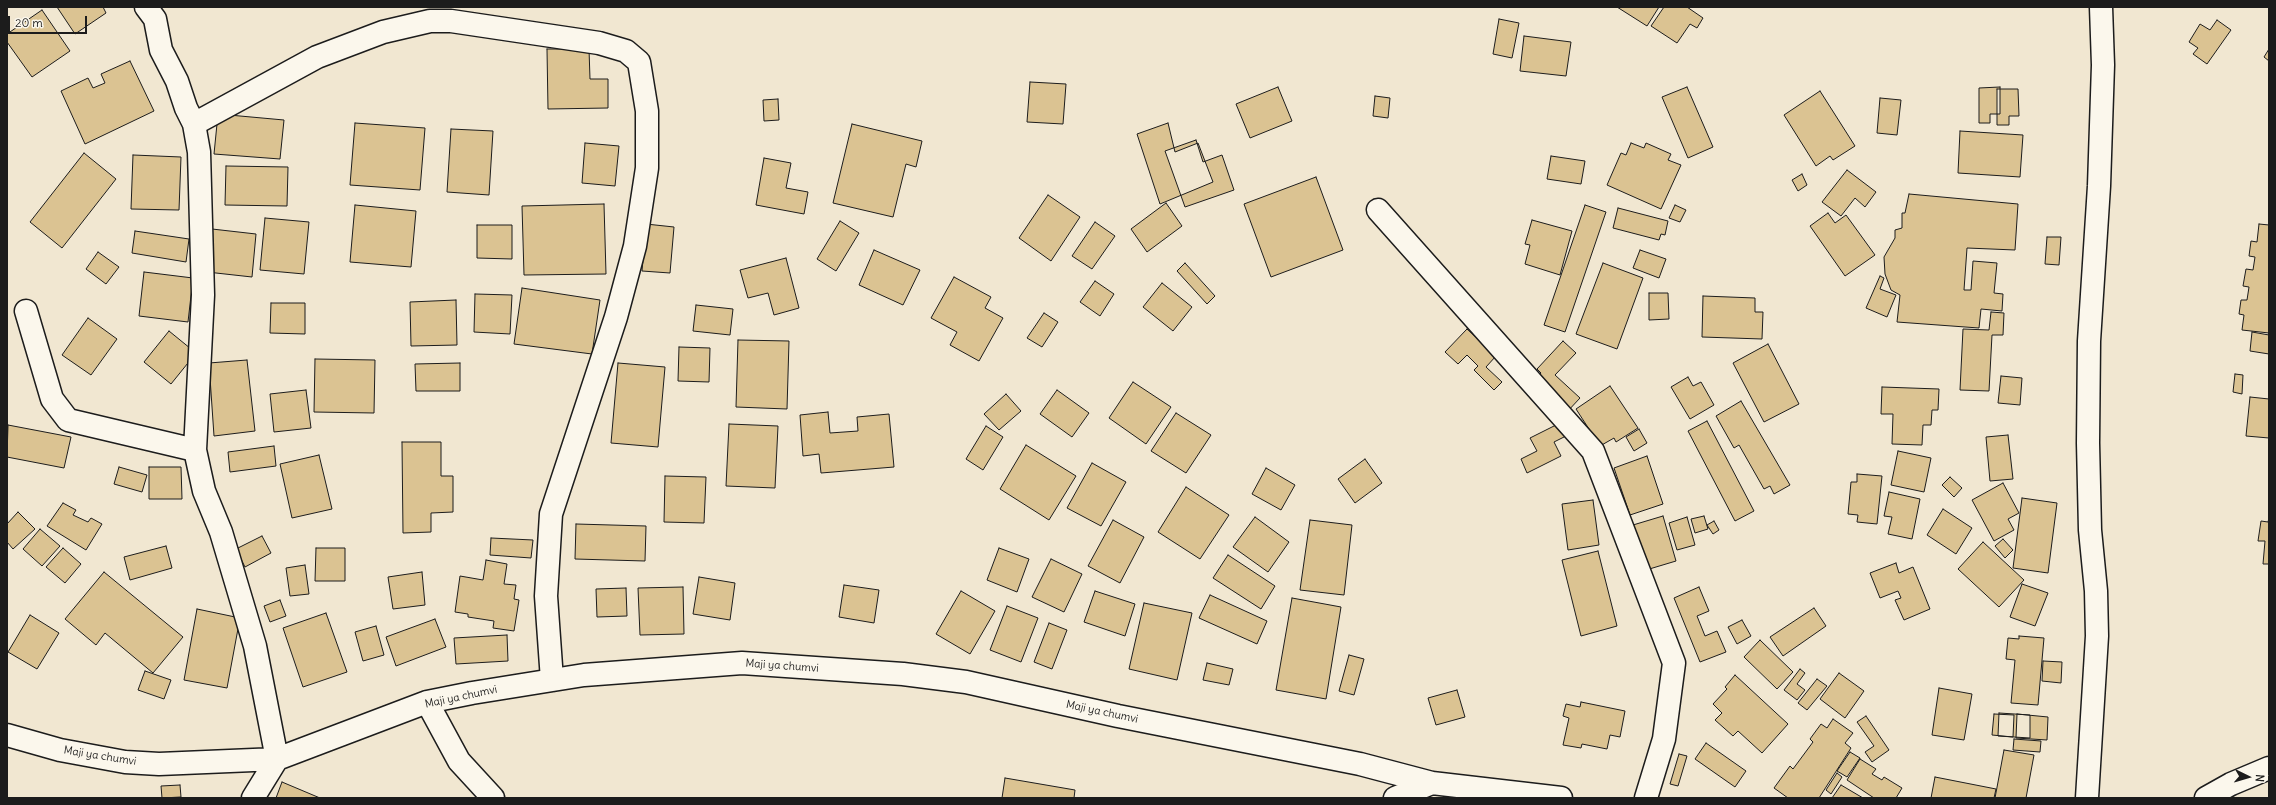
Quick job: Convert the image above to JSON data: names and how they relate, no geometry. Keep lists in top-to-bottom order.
{
  "streets": {
    "street": ["Maji ya chumvi"]
  },
  "scale_bar": "20 m",
  "north": "right"
}
